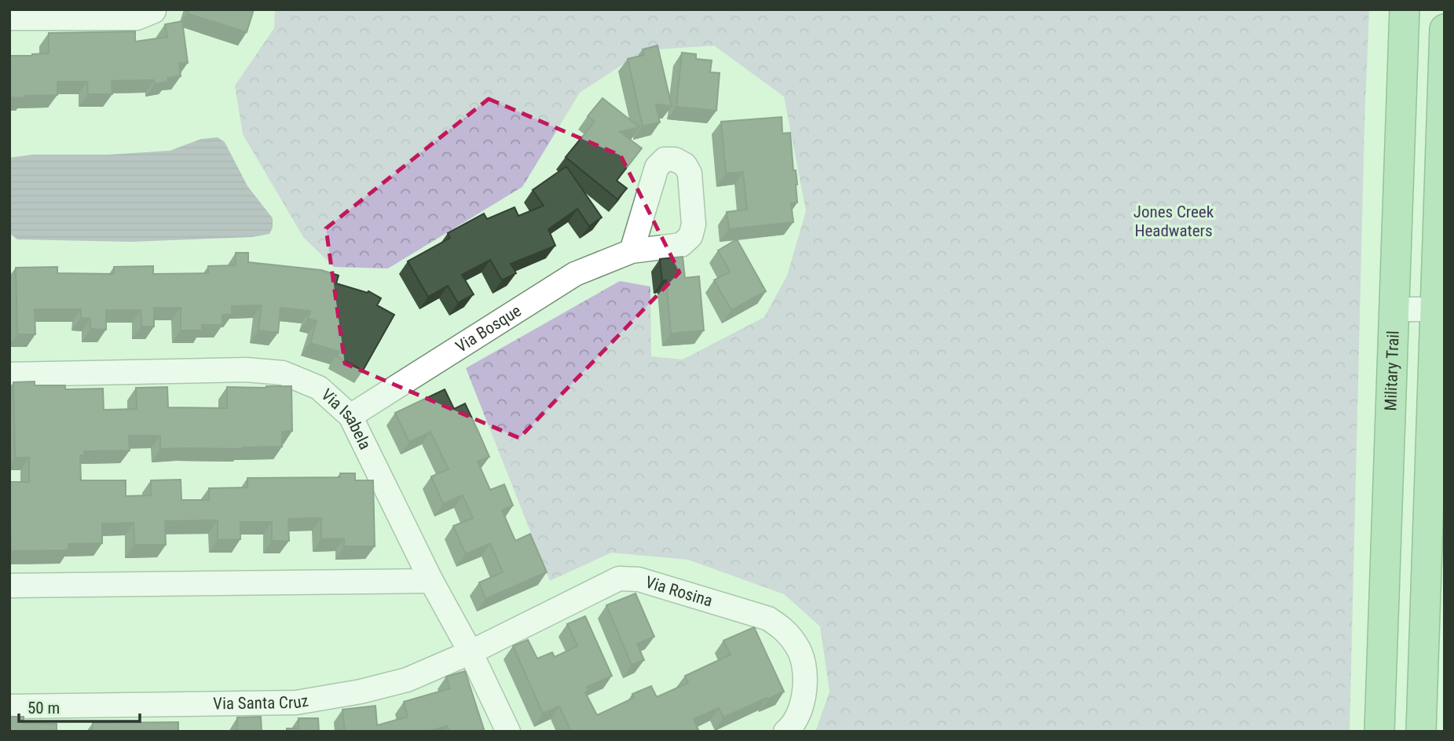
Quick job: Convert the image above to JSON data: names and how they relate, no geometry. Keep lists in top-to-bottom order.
{
  "streets": {
    "main road": ["Military Trail"],
    "street": [
      "Via Bosque",
      "Via Isabela",
      "Via Rosina",
      "Via Santa Cruz"
    ]
  },
  "crossings": [
    ["Via Bosque", "Via Isabela"],
    ["Via Isabela", "Via Rosina"],
    ["Via Isabela", "Via Santa Cruz"],
    ["Via Rosina", "Via Santa Cruz"]
  ],
  "parks": ["Jones Creek Headwaters"],
  "scale_bar": "50 m"
}
